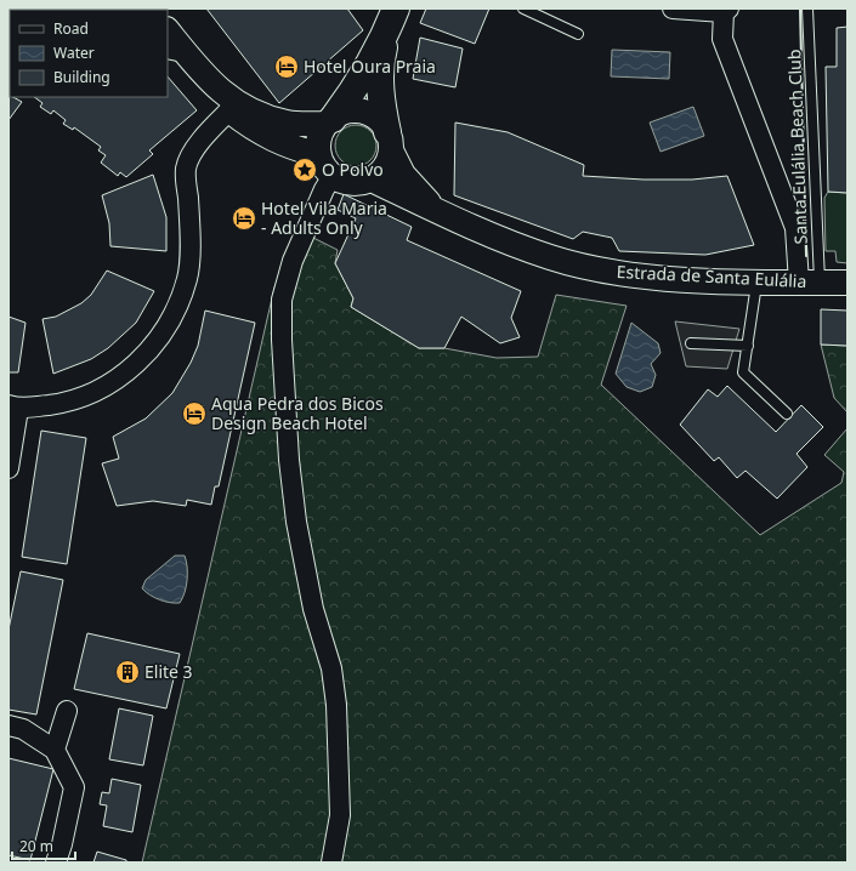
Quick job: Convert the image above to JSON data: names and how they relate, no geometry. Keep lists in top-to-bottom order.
{
  "streets": {
    "main road": ["Estrada de Santa Eulália"],
    "lane": ["Santa Eulália Beach Club"]
  },
  "crossings": [
    ["Santa Eulália Beach Club", "Estrada de Santa Eulália"]
  ],
  "places": {
    "hotel": ["Hotel Oura Praia", "Hotel Vila Maria - Adults Only", "Aqua Pedra dos Bicos Design Beach Hotel"],
    "place": ["O Polvo"],
    "building": ["Elite 3"]
  },
  "legend": ["Road", "Water", "Building"],
  "scale_bar": "20 m"
}
